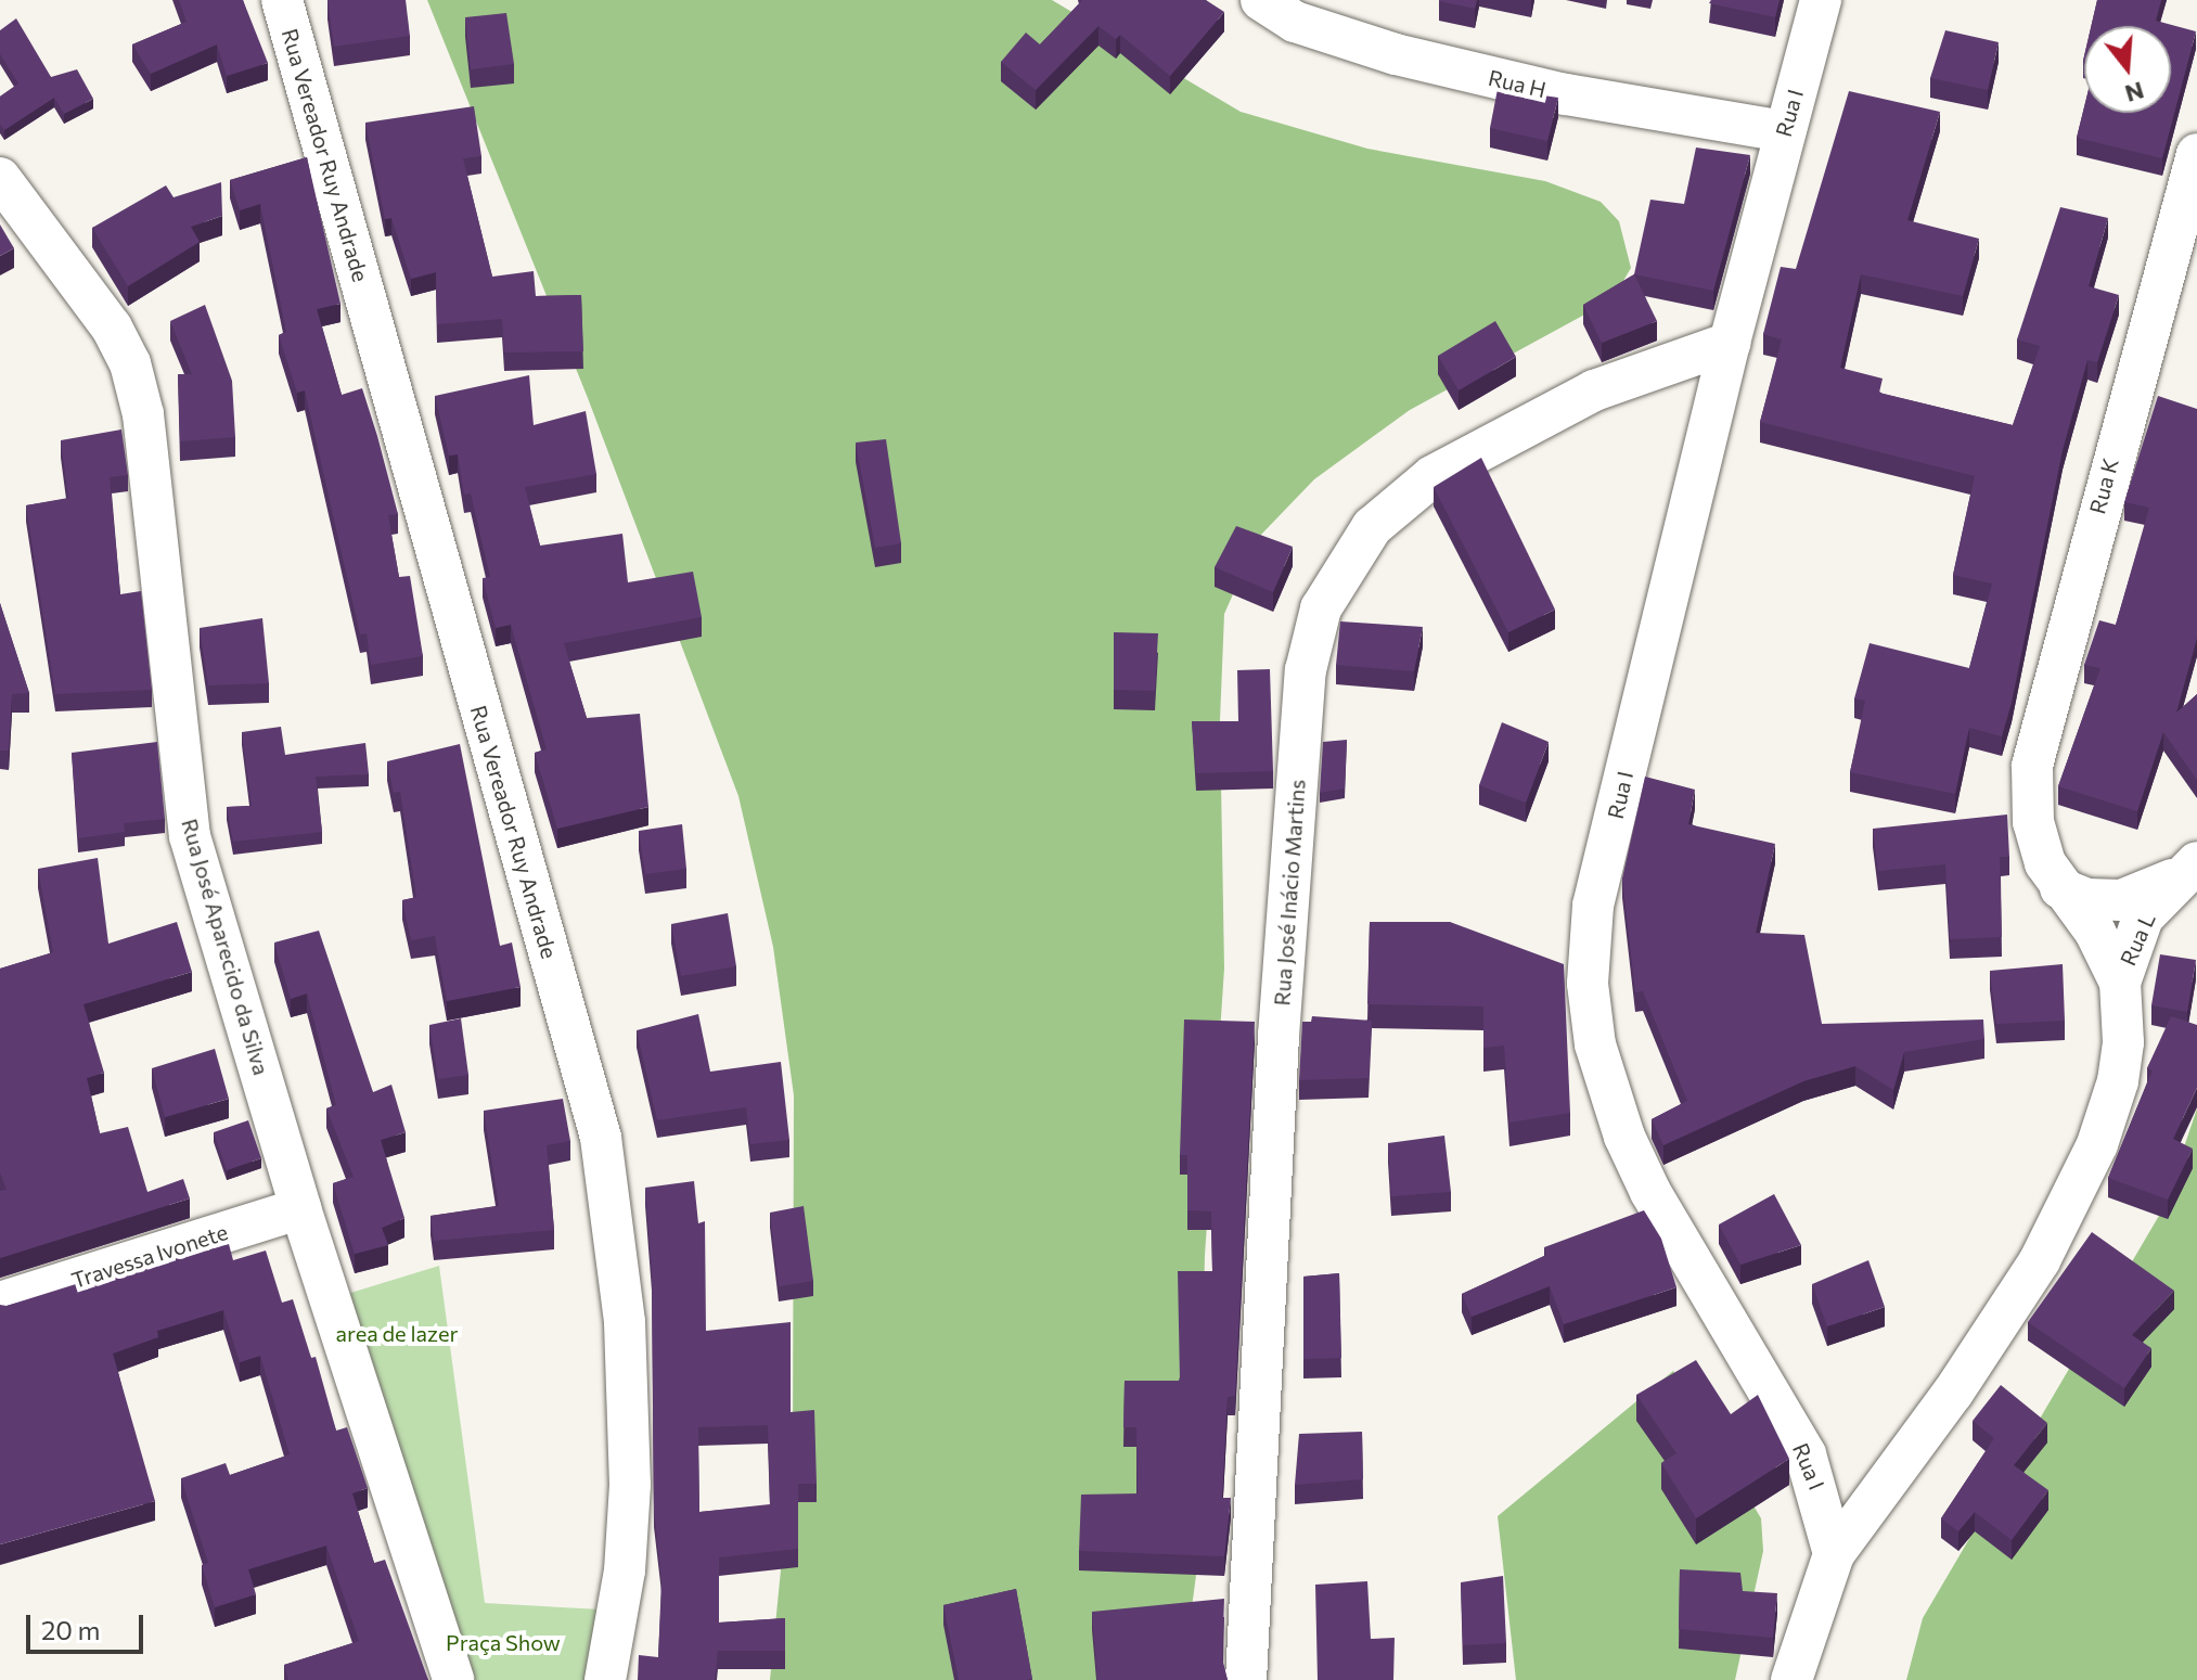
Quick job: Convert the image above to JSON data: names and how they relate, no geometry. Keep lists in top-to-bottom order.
{
  "streets": {
    "street": [
      "Rua H",
      "Rua I",
      "Rua Vereador Ruy Andrade",
      "Rua K",
      "Rua José Inácio Martins",
      "Rua L",
      "Rua José Aparecido da Silva",
      "Travessa Ivonete"
    ]
  },
  "crossings": [
    ["Rua H", "Rua I"],
    ["Rua I", "Rua José Inácio Martins"],
    ["Rua José Aparecido da Silva", "Travessa Ivonete"]
  ],
  "parks": ["area de lazer", "Praça Show"],
  "scale_bar": "20 m",
  "north": "bottom"
}
